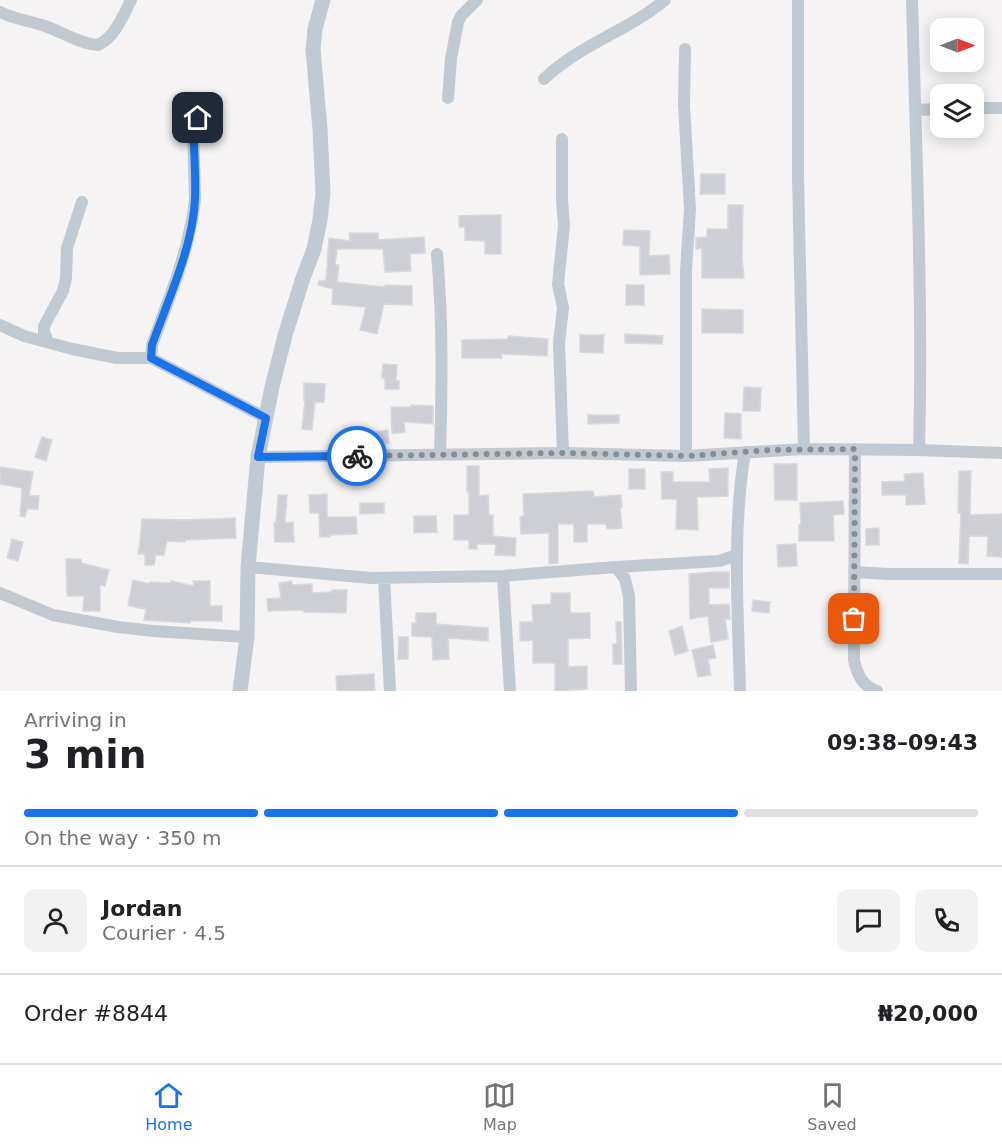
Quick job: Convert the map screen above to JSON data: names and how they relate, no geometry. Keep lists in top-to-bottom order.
{
  "north": "right",
  "page": {
    "heading": ["3 min", "Arriving in", "09:38–09:43"],
    "panel": [
      "Jordan",
      "Courier · 4.5",
      "Order #8844",
      "₦20,000"
    ],
    "bar": "On the way · 350 m",
    "tabs": ["Home", "Map", "Saved"]
  }
}
